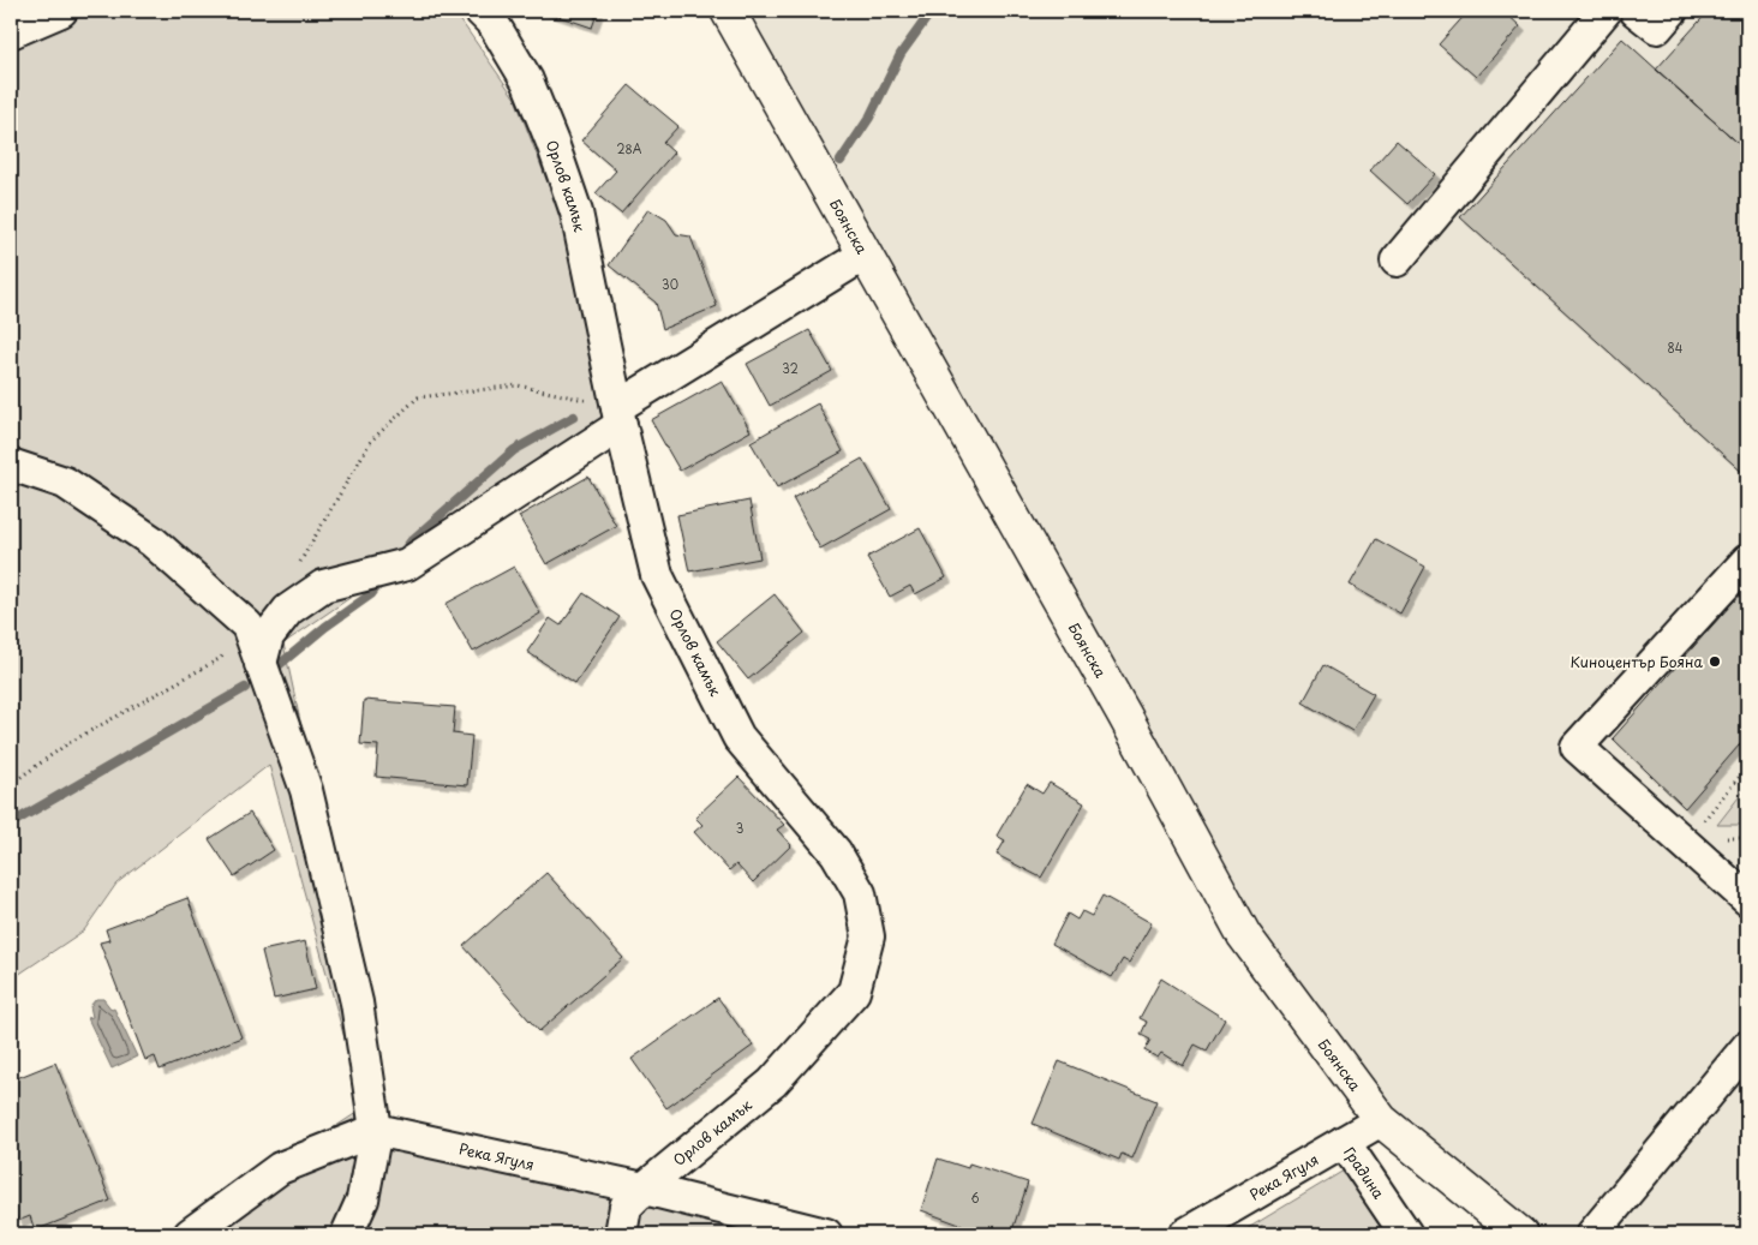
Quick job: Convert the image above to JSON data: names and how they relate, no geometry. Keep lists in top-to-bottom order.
{
  "streets": {
    "main road": ["Боянска"],
    "street": ["Орлов камък", "Река Ягуля", "Градина"]
  },
  "crossings": [
    ["Орлов камък", "Река Ягуля"],
    ["Боянска", "Река Ягуля"],
    ["Река Ягуля", "Градина"]
  ],
  "places": ["Киноцентър Бояна"],
  "house_numbers": [
    "28А",
    "30",
    "84",
    "32",
    "3",
    "6"
  ]
}
